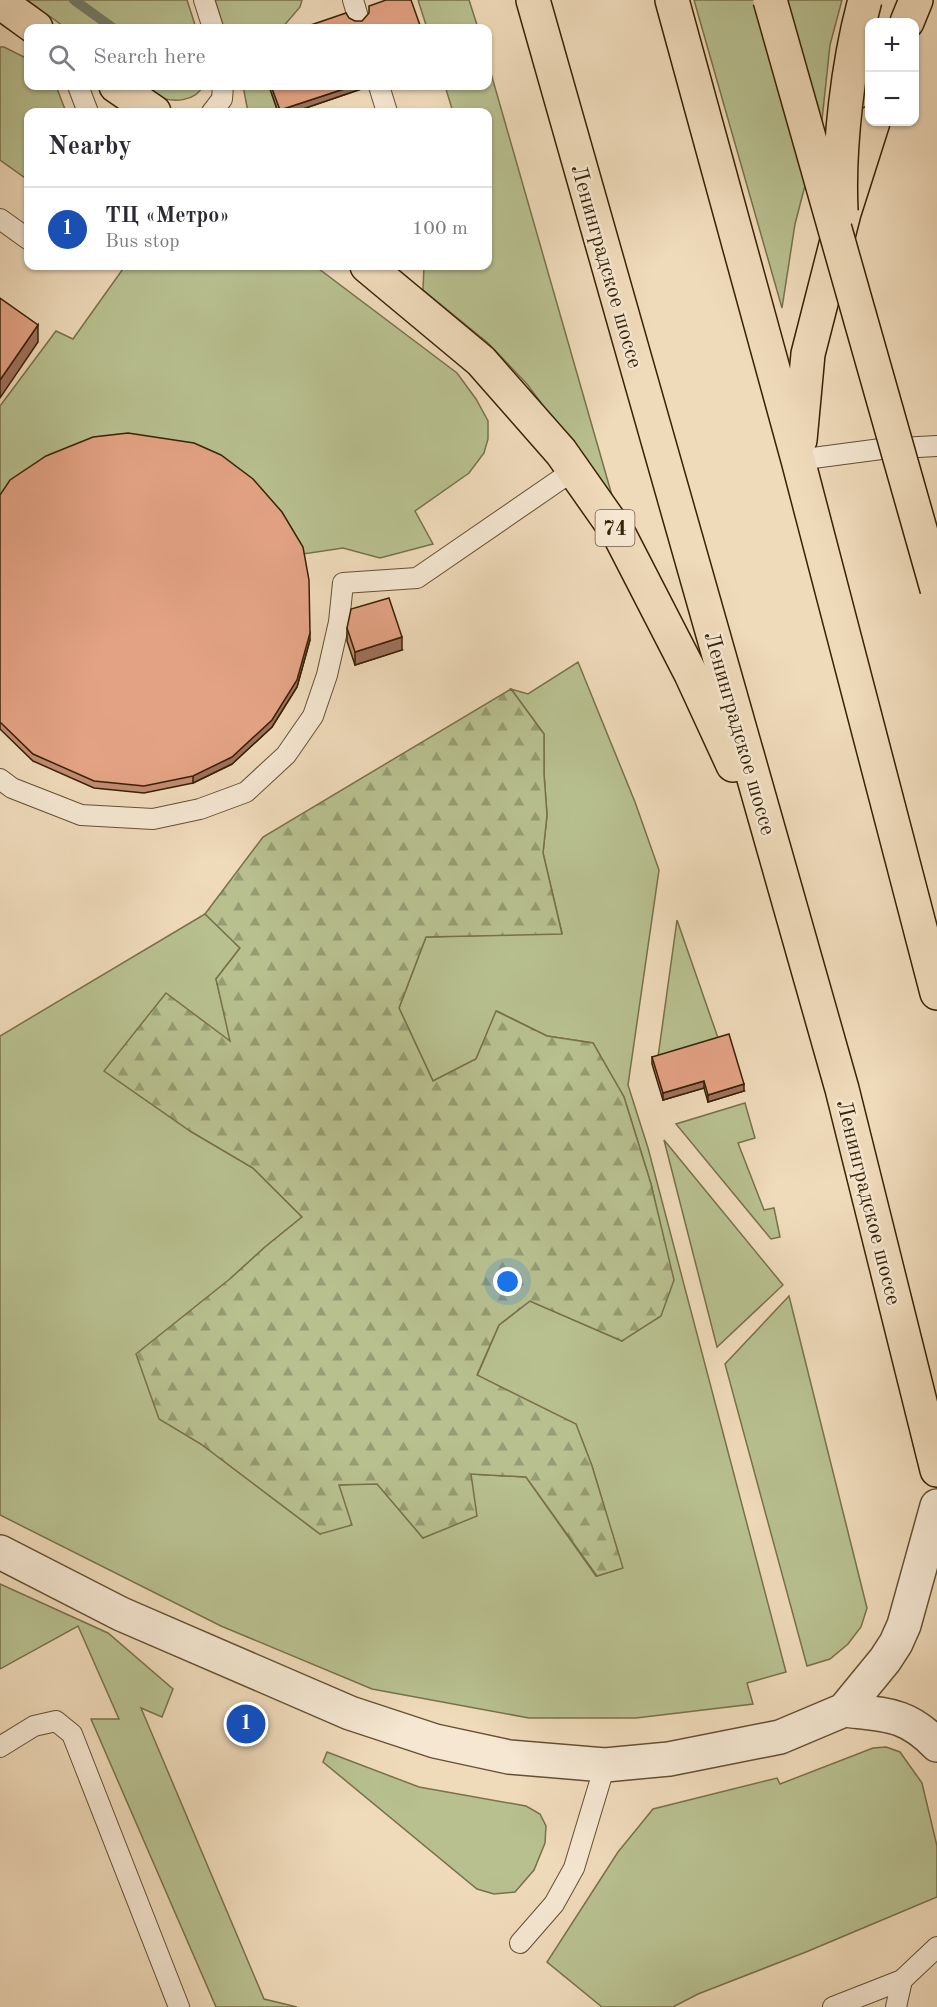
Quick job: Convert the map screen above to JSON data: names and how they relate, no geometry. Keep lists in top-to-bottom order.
{
  "streets": {
    "main road": ["Ленинградское шоссе", "74"]
  },
  "crossings": [
    ["Ленинградское шоссе", "74"]
  ],
  "page": {
    "map_buttons": ["+", "−"],
    "search": "Search here",
    "heading": "Nearby",
    "list": [
      {
        "mark": "1",
        "name": "ТЦ «Метро»",
        "note": "Bus stop",
        "value": "100 m"
      }
    ],
    "pins": "1"
  }
}
